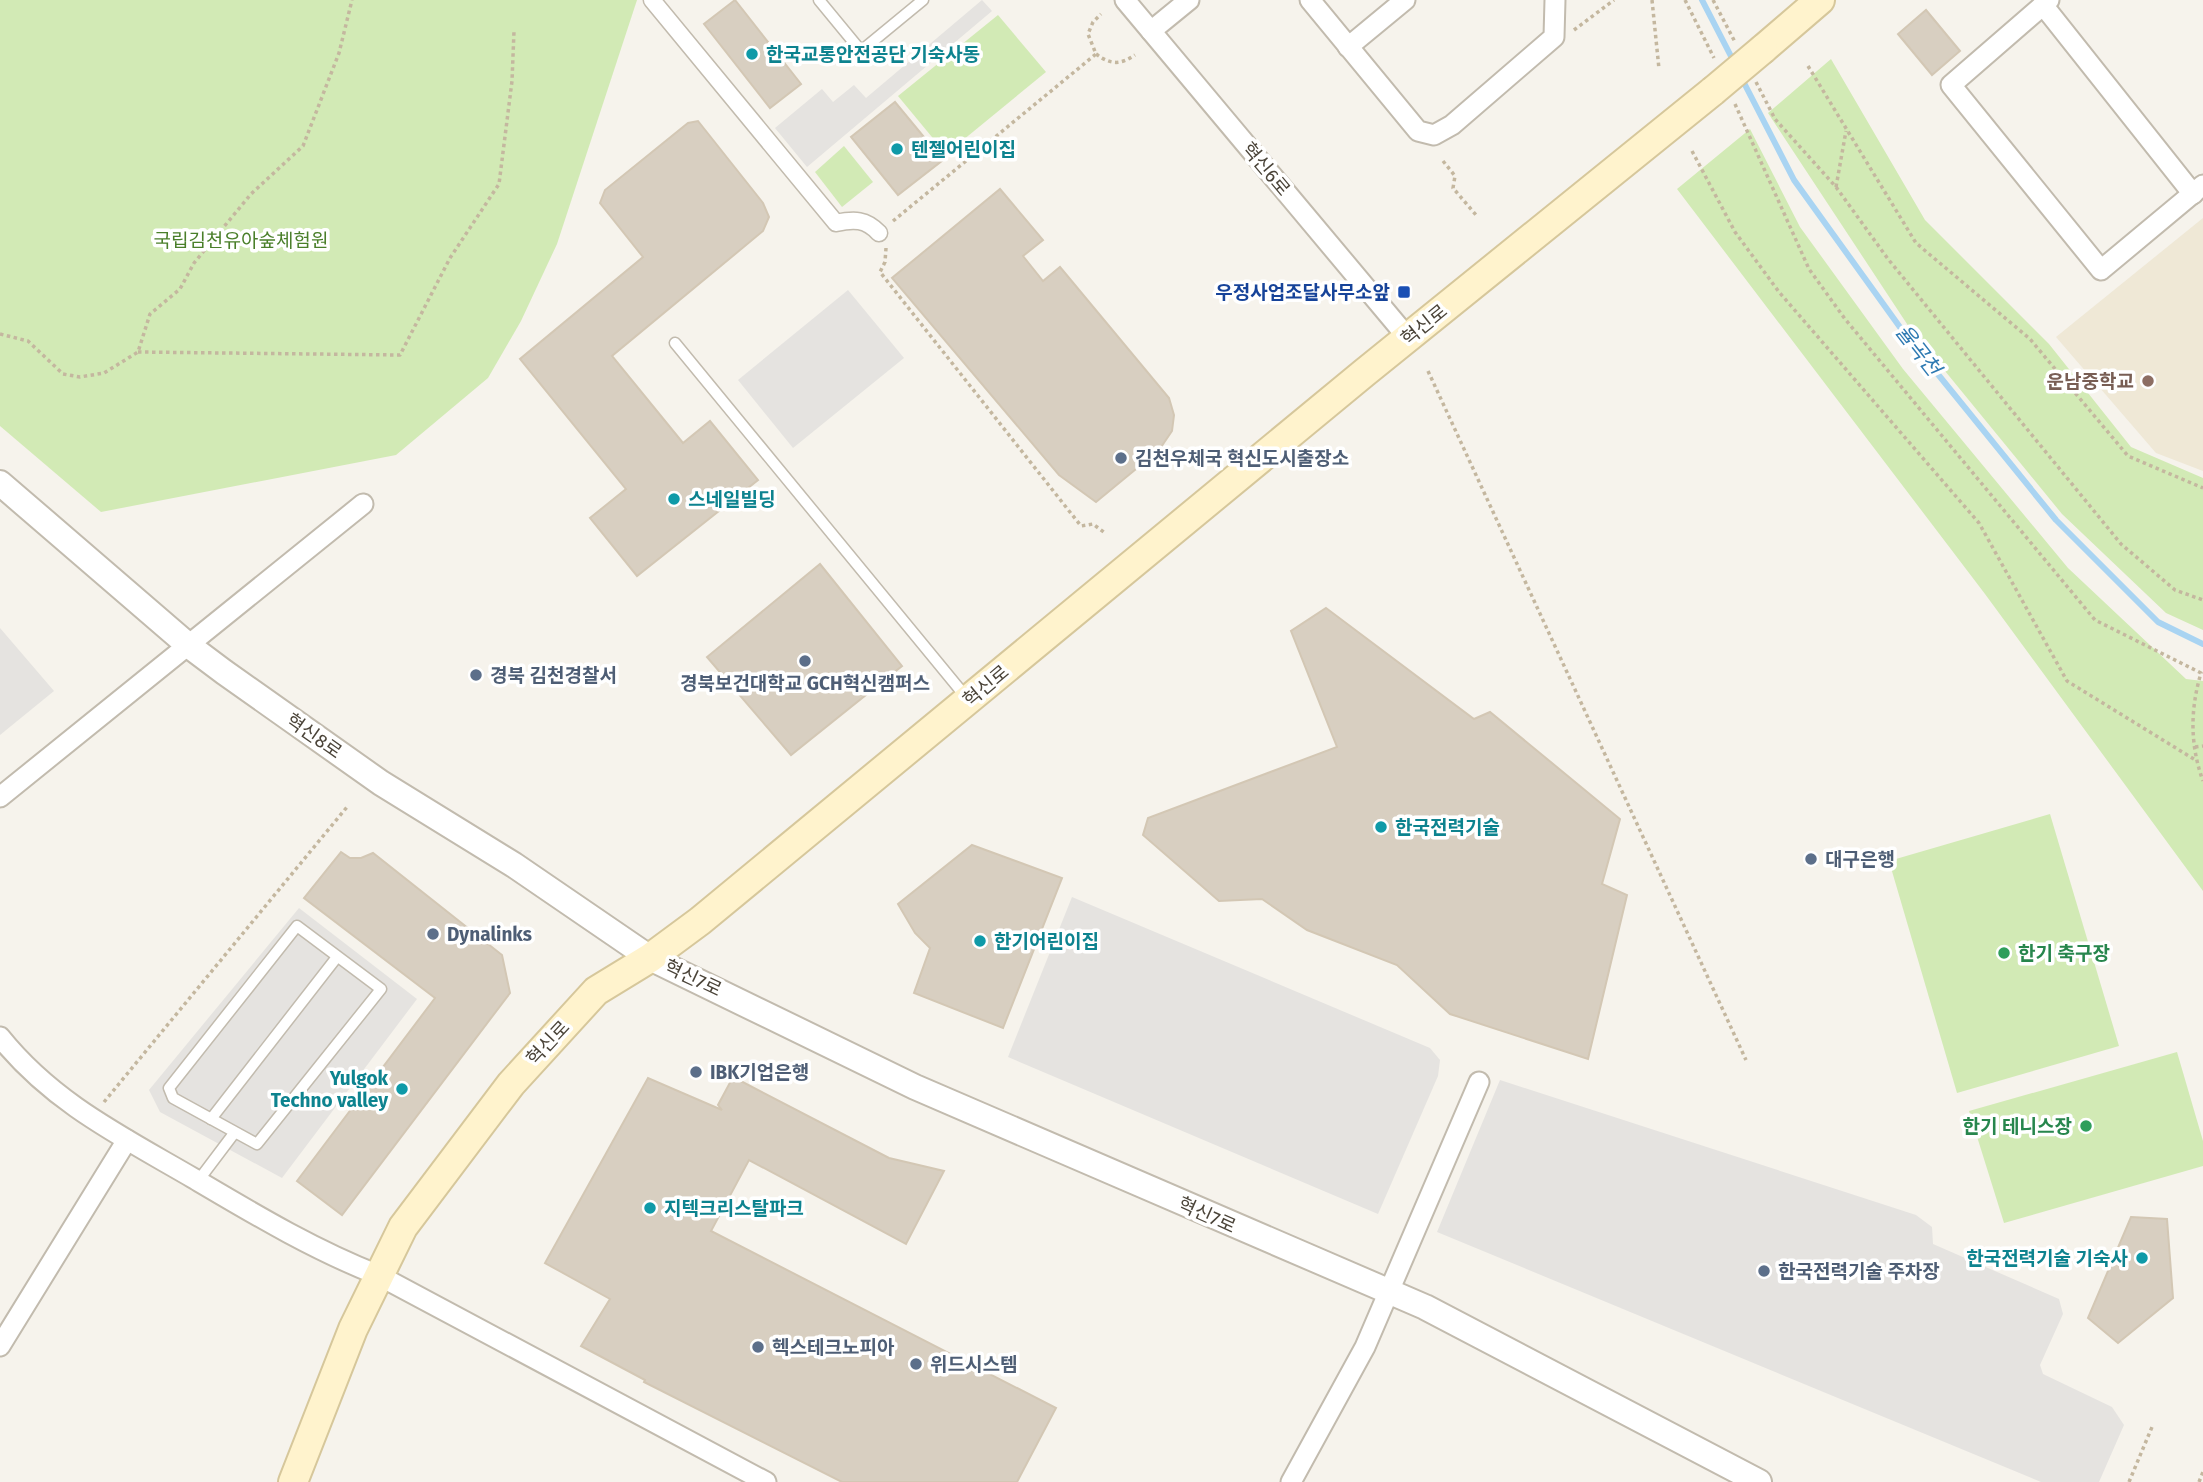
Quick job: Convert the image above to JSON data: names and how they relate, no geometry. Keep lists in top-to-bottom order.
{
  "streets": {
    "main road": ["혁신로"],
    "street": ["혁신6로", "혁신8로", "혁신7로"]
  },
  "crossings": [
    ["혁신6로", "혁신로"],
    ["혁신로", "혁신8로"],
    ["혁신로", "혁신7로"],
    ["혁신8로", "혁신7로"]
  ],
  "water": ["율곡천"],
  "parks": ["국립김천유아숲체험원"],
  "places": {
    "other": [
      "한국교통안전공단 기숙사동",
      "텐젤어린이집",
      "운남중학교",
      "김천우체국 혁신도시출장소",
      "스네일빌딩",
      "경북보건대학교 GCH혁신캠퍼스",
      "경북 김천경찰서",
      "한국전력기술",
      "대구은행",
      "Dynalinks",
      "한기어린이집",
      "한기 축구장",
      "IBK기업은행",
      "Yulgok Techno valley",
      "한기 테니스장",
      "지텍크리스탈파크",
      "한국전력기술 기숙사",
      "한국전력기술 주차장",
      "헥스테크노피아",
      "위드시스템"
    ],
    "transit": ["우정사업조달사무소앞"]
  }
}
